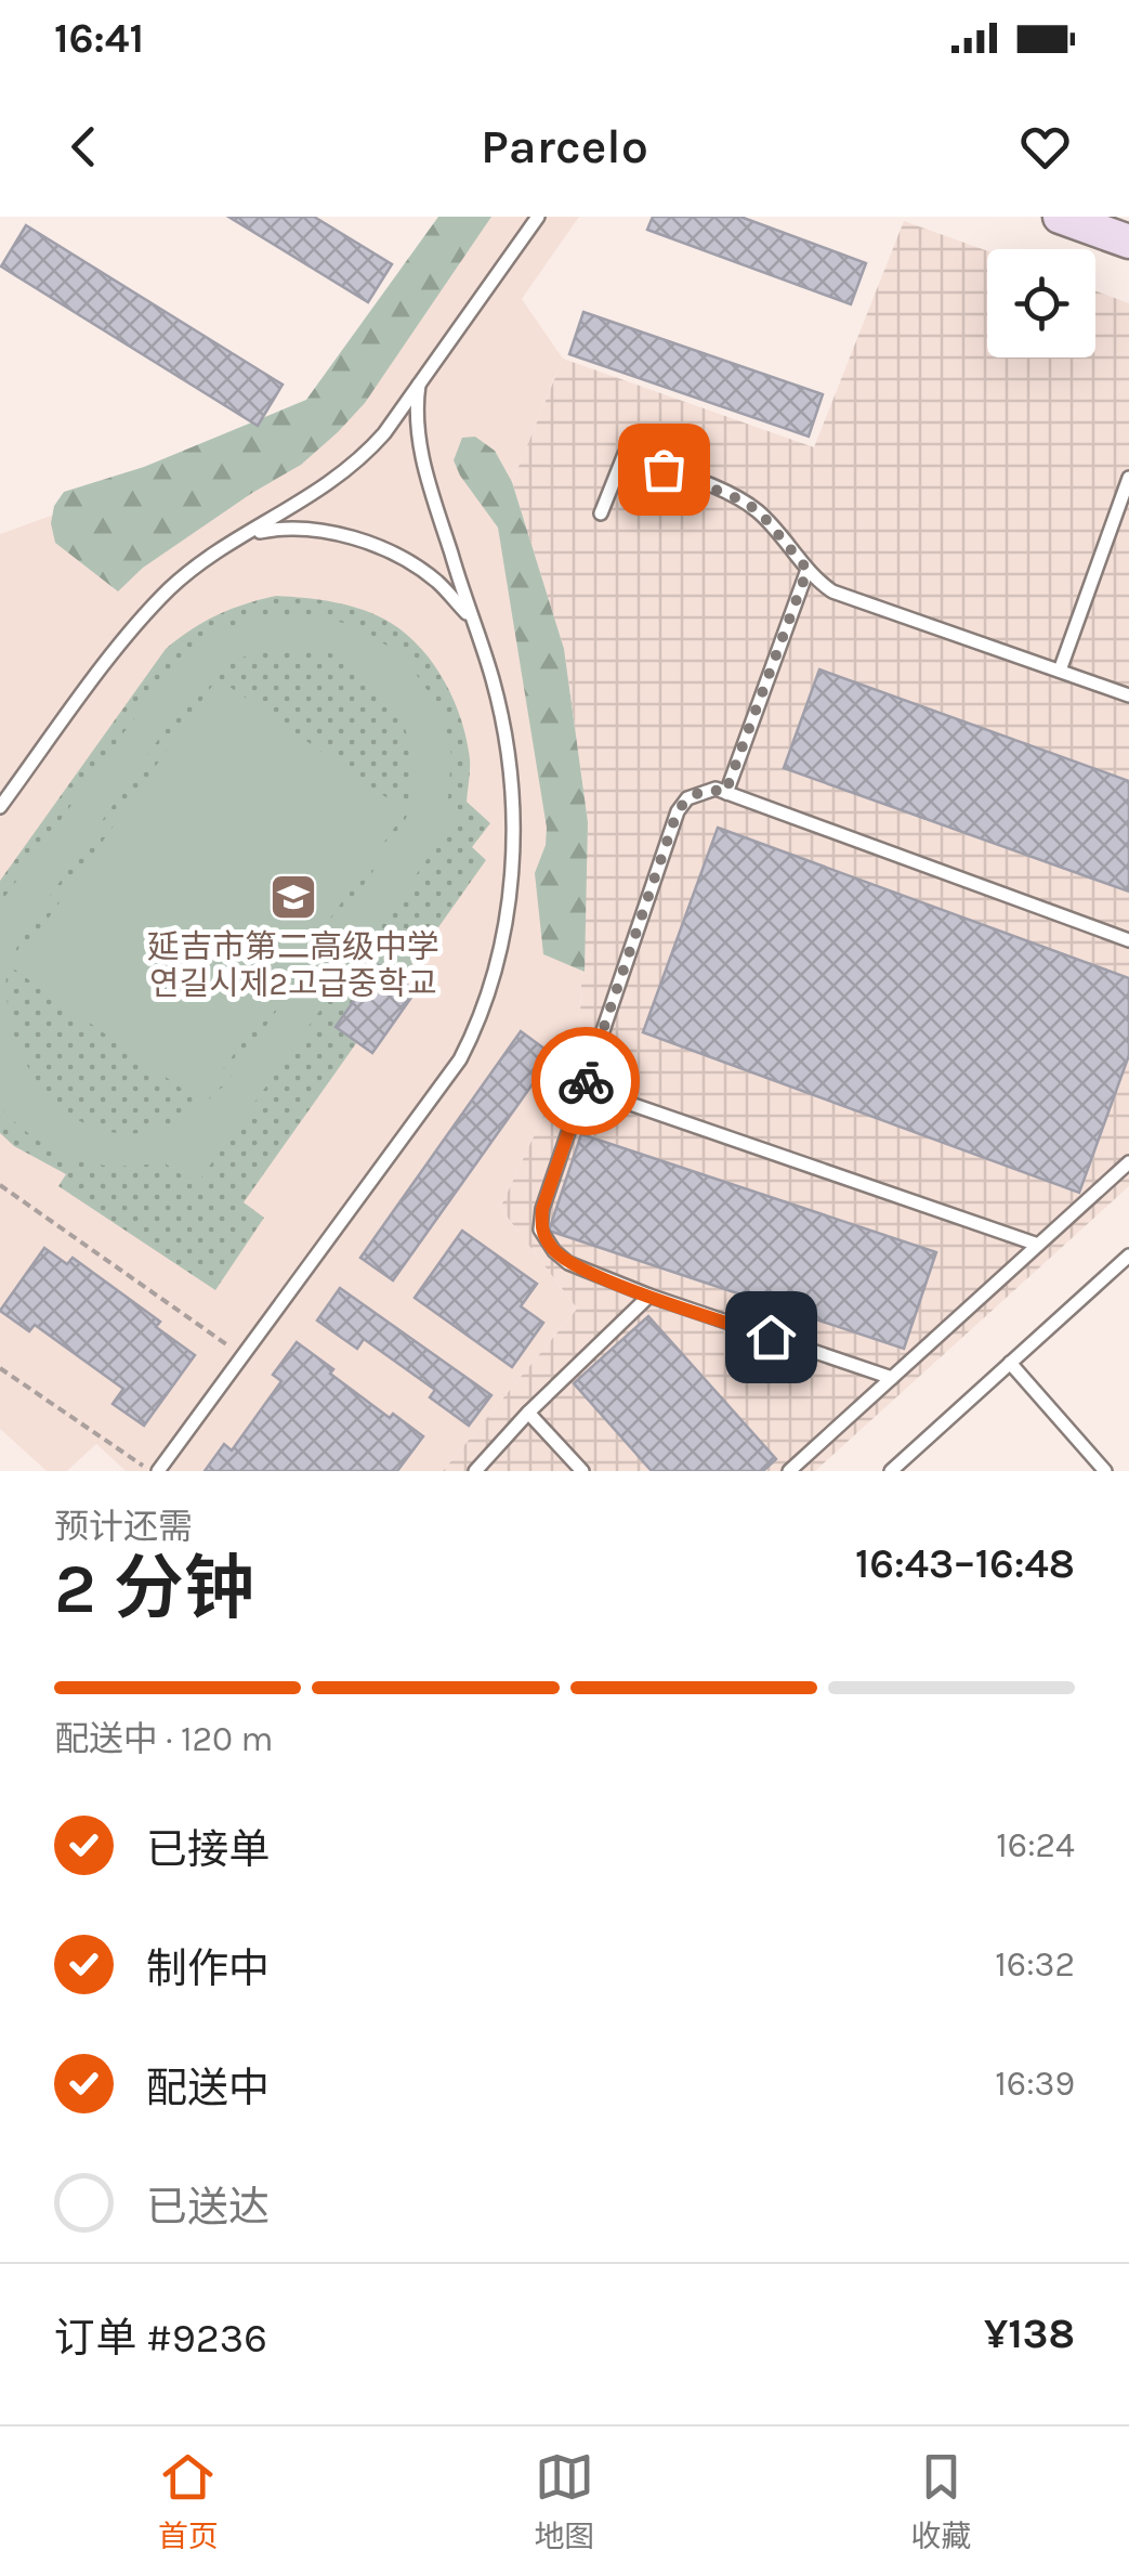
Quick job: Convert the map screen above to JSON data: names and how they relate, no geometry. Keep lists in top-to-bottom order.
{
  "places": {
    "school or university": ["延吉市第二高级中学 연길시제2고급중학교"]
  },
  "page": {
    "status": "16:41",
    "header": "Parcelo",
    "heading": ["2 分钟", "预计还需", "16:43–16:48"],
    "panel": ["订单 #9236", "¥138"],
    "bar": "配送中 · 120 m",
    "list": [
      ["已接单", "16:24"],
      ["制作中", "16:32"],
      ["配送中", "16:39"],
      "已送达"
    ],
    "tabs": ["首页", "地图", "收藏"]
  }
}
